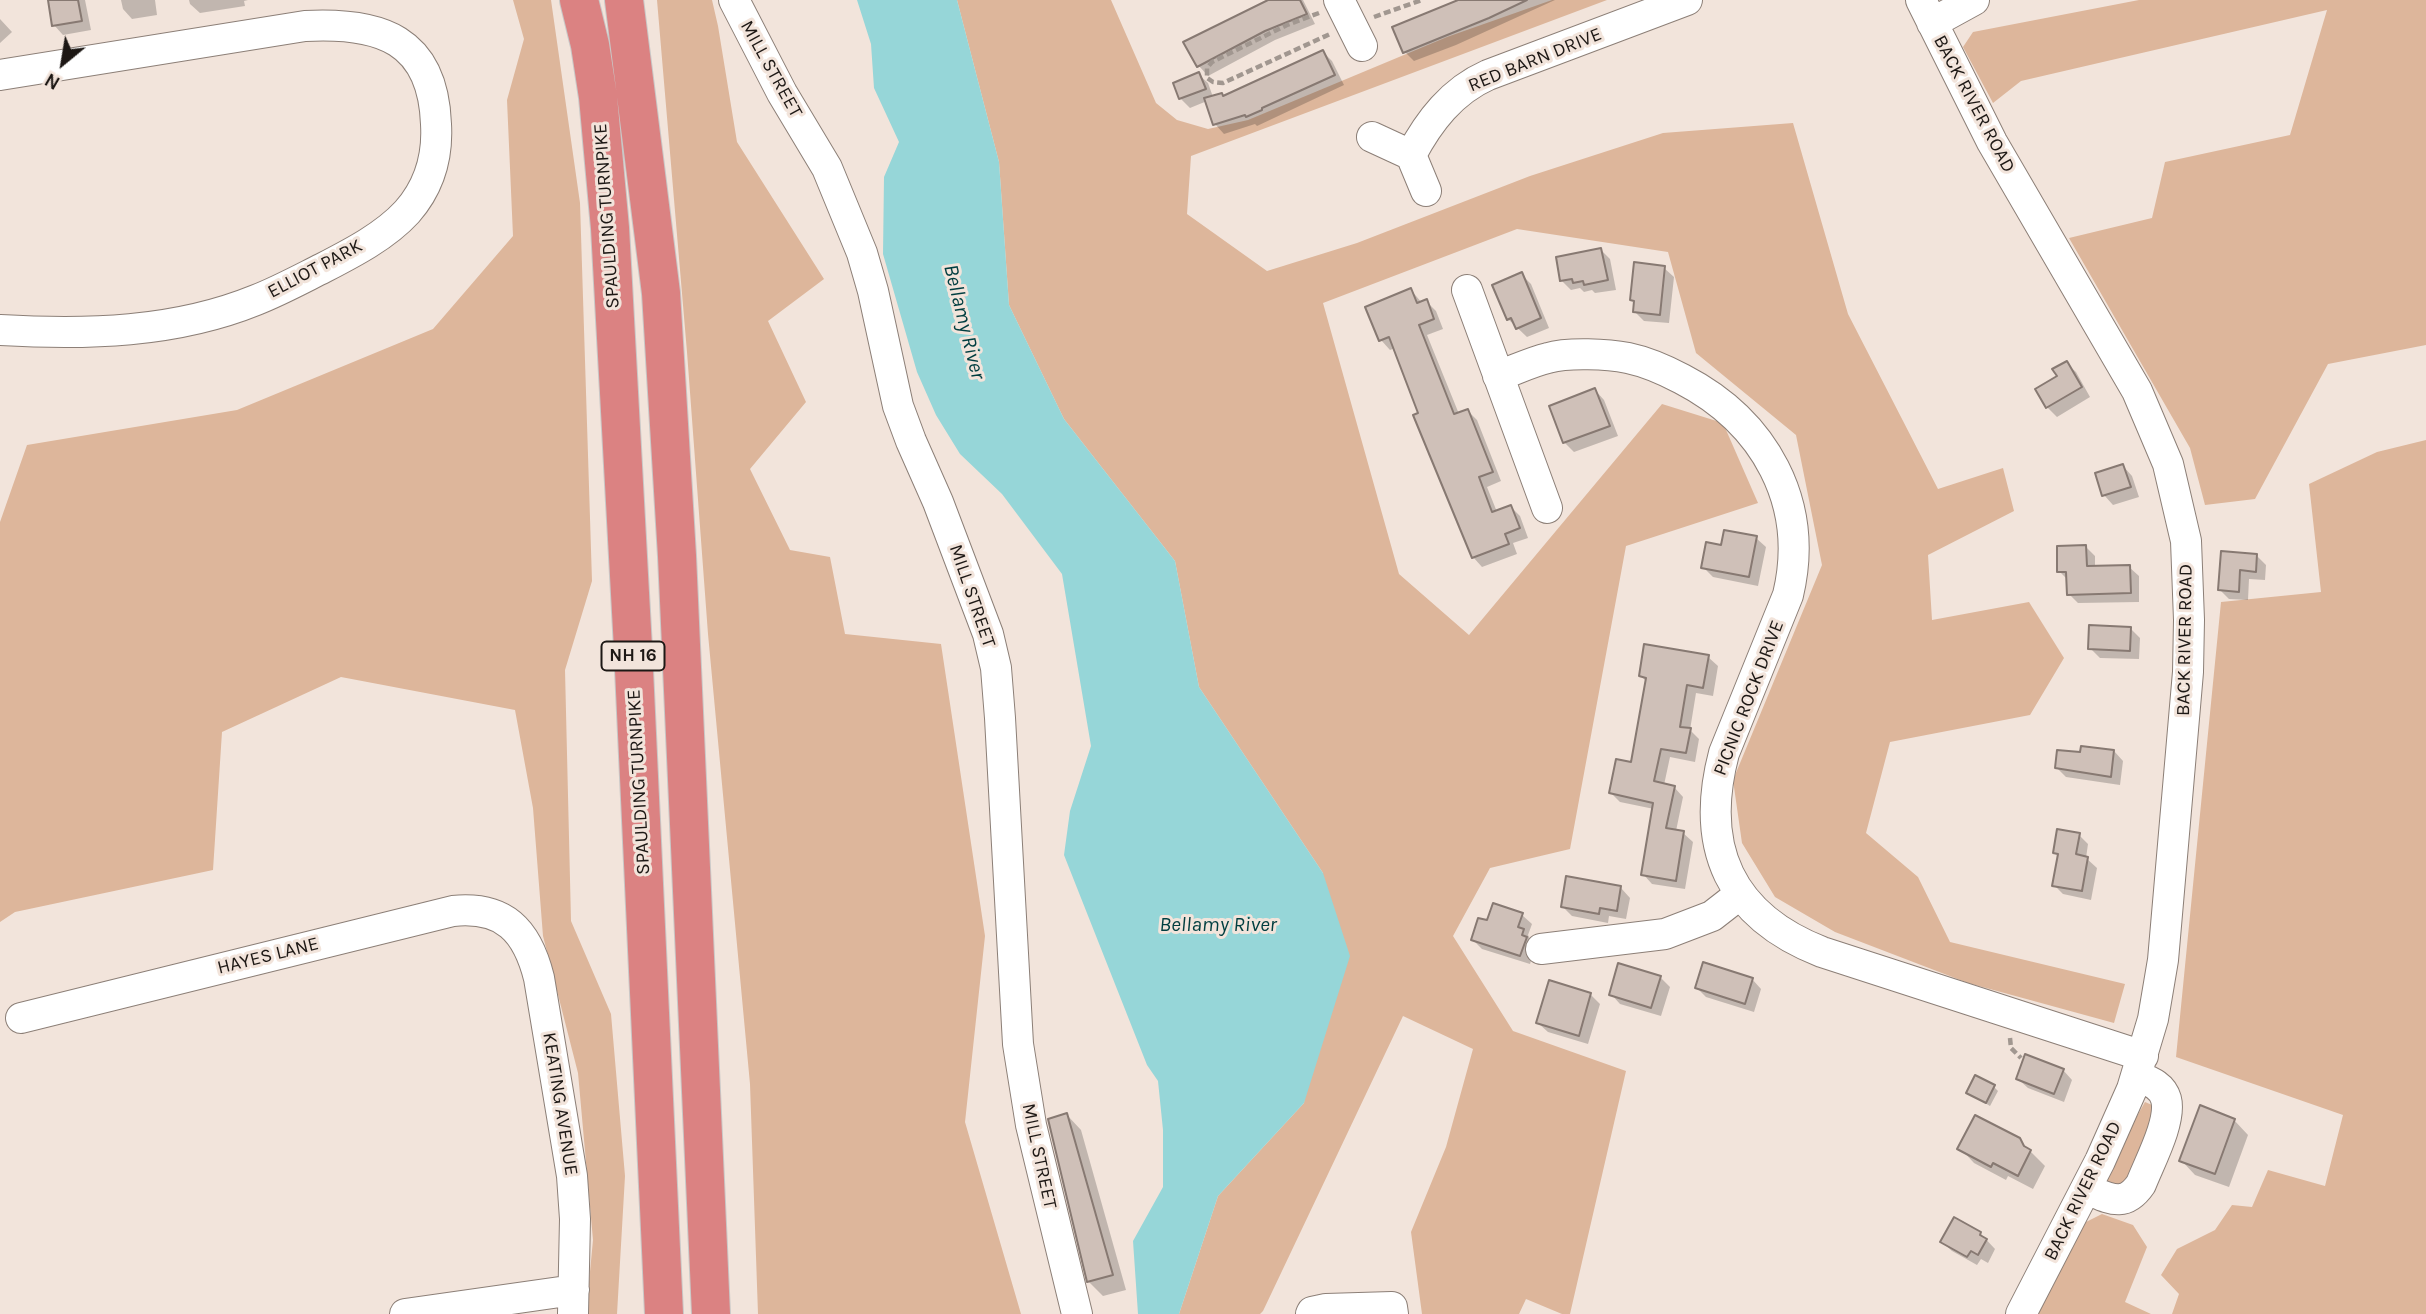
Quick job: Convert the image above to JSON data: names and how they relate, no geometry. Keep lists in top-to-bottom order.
{
  "streets": {
    "highway": ["SPAULDING TURNPIKE", "NH 16"],
    "street": [
      "RED BARN DRIVE",
      "MILL STREET",
      "BACK RIVER ROAD",
      "ELLIOT PARK",
      "PICNIC ROCK DRIVE",
      "HAYES LANE",
      "KEATING AVENUE"
    ]
  },
  "crossings": [
    ["BACK RIVER ROAD", "PICNIC ROCK DRIVE"],
    ["HAYES LANE", "KEATING AVENUE"]
  ],
  "water": ["Bellamy River"],
  "north": "bottom left"
}
